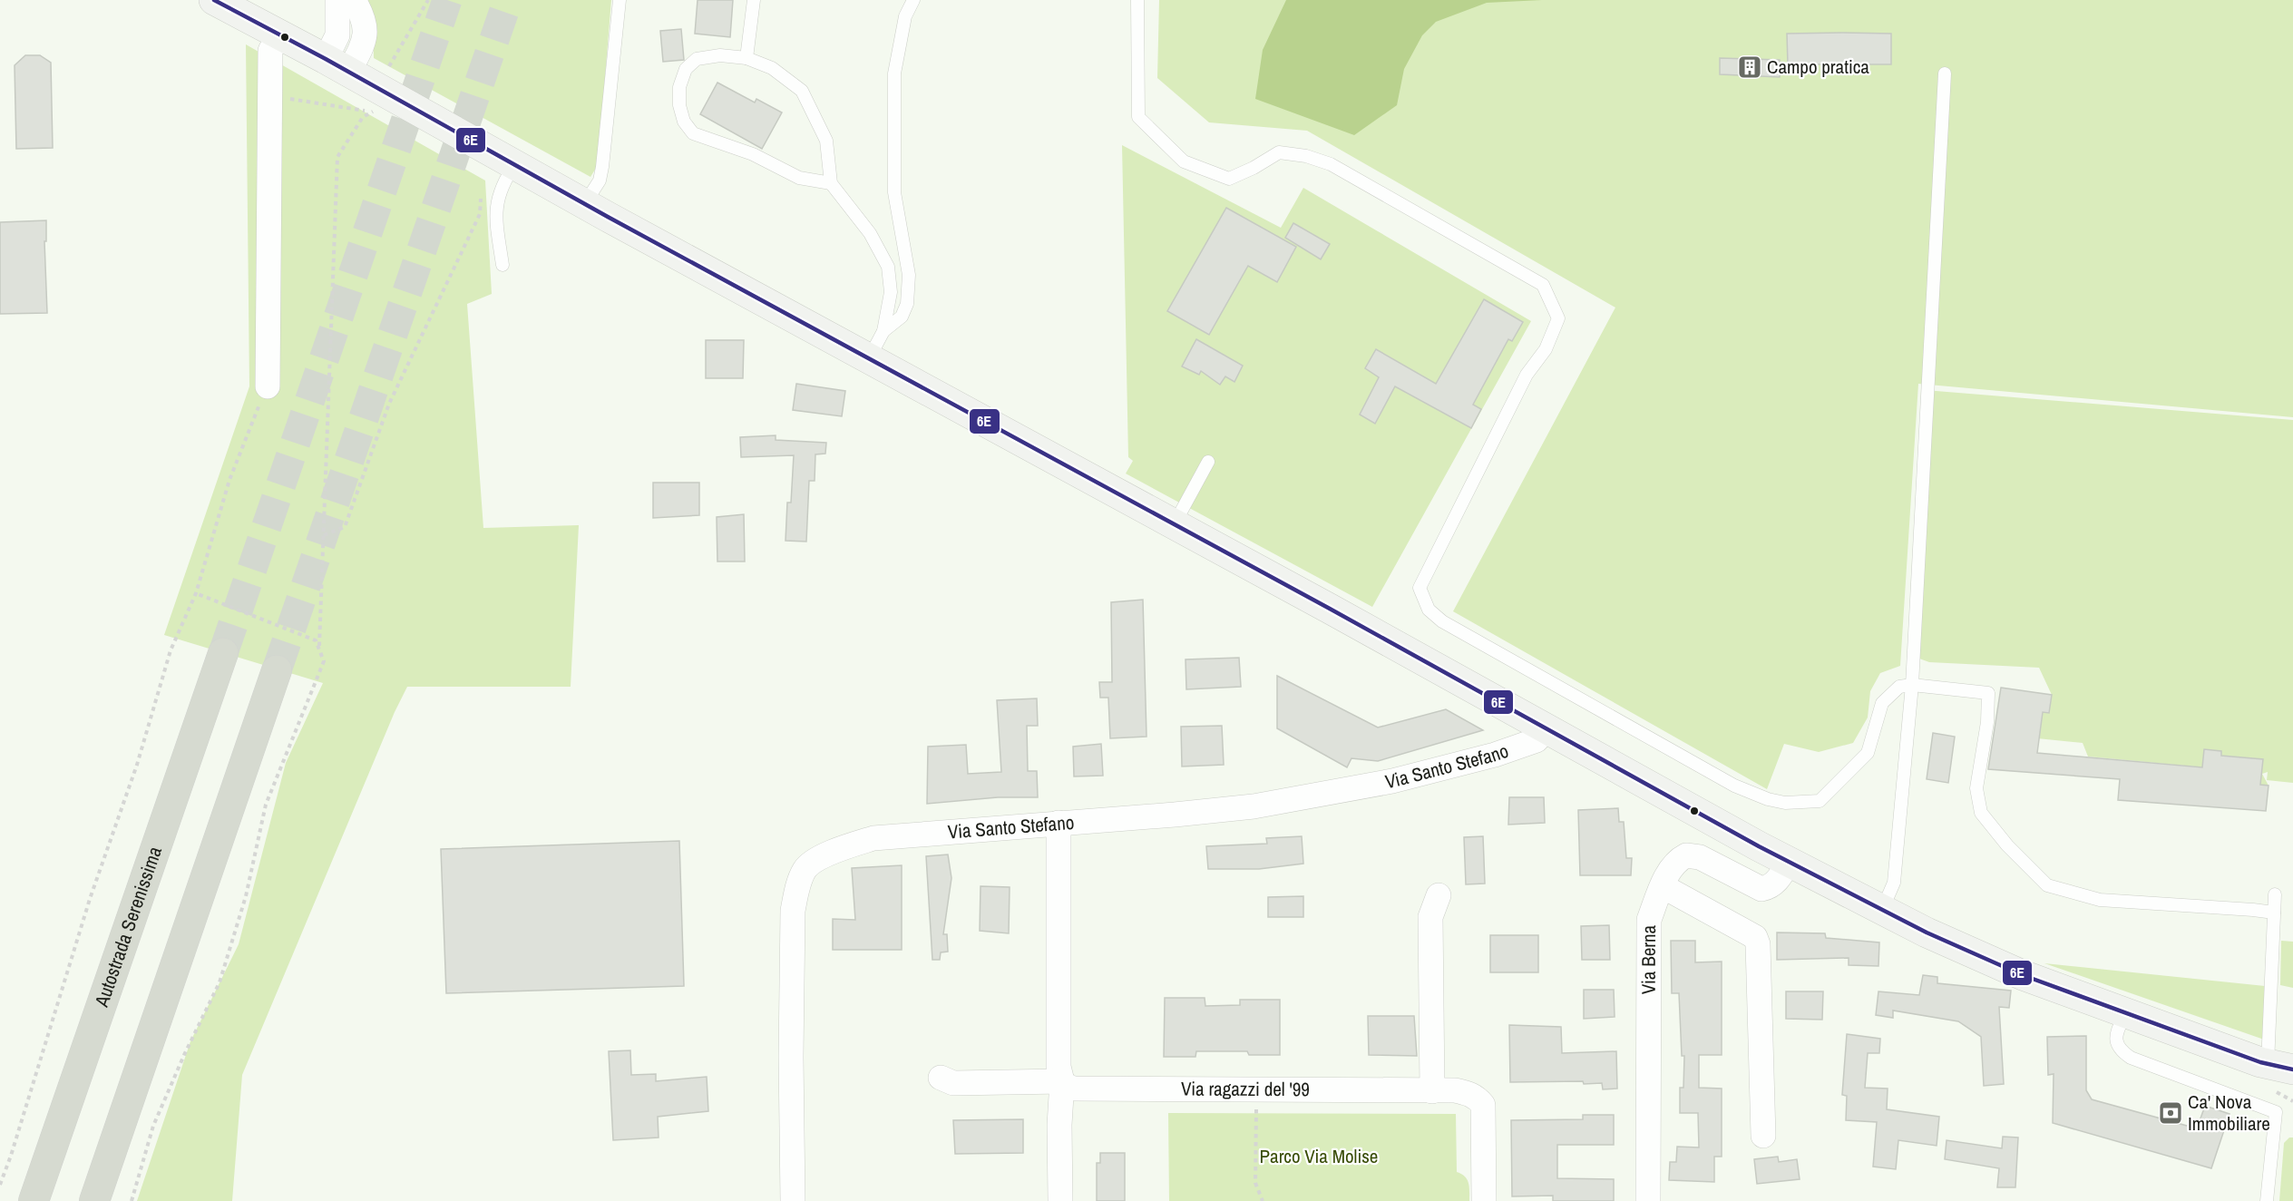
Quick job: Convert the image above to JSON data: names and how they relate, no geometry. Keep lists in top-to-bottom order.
{
  "streets": {
    "highway": ["Autostrada Serenissima"],
    "street": ["Via Santo Stefano", "Via Berna", "Via ragazzi del '99"]
  },
  "parks": ["Parco Via Molise"],
  "places": {
    "building": ["Campo pratica"],
    "bank": ["Ca' Nova Immobiliare"]
  },
  "lines": ["transit line 6E"]
}
